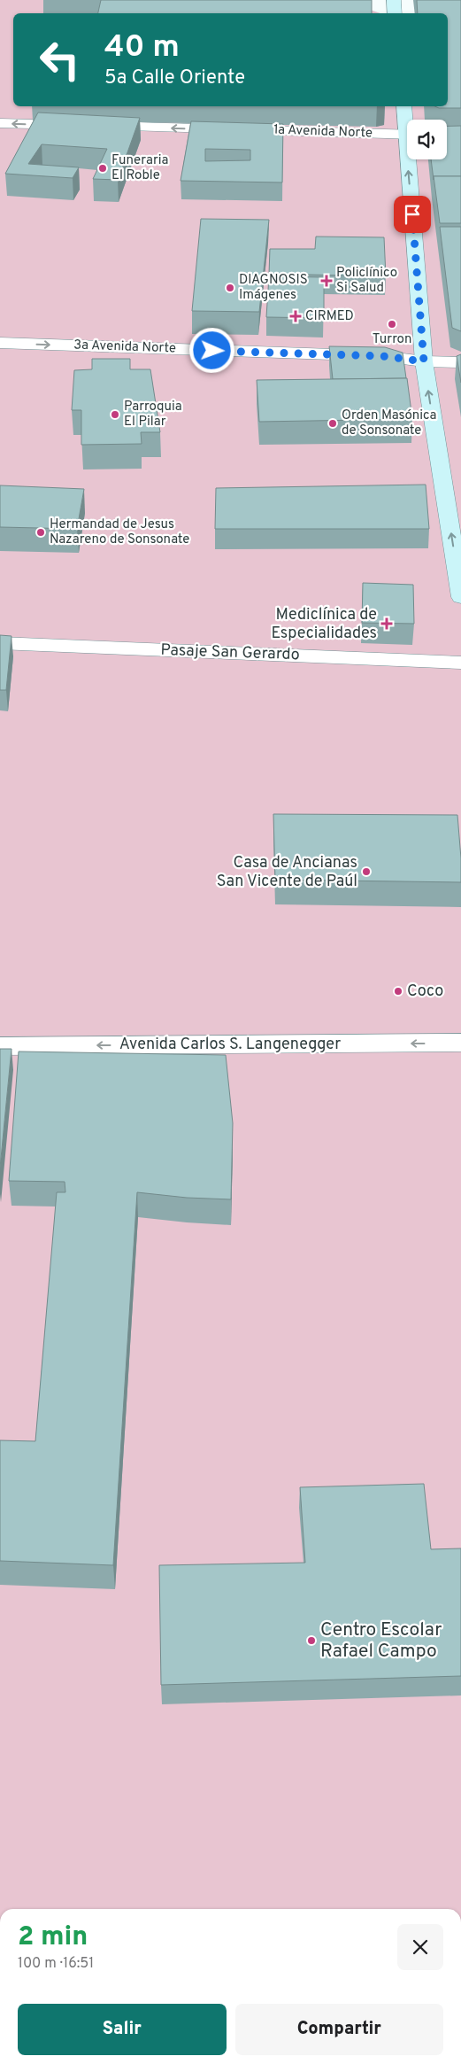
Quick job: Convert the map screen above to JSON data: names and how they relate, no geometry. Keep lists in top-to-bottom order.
{
  "streets": {
    "street": [
      "1a Avenida Norte",
      "3a Avenida Norte",
      "Pasaje San Gerardo",
      "Avenida Carlos S. Langenegger"
    ]
  },
  "one_way": ["1a Avenida Norte", "3a Avenida Norte", "Avenida Carlos S. Langenegger"],
  "places": {
    "other": [
      "Funeraria El Roble",
      "DIAGNOSIS Imágenes",
      "Turron",
      "Parroquia El Pilar",
      "Orden Masónica de Sonsonate",
      "Hermandad de Jesus Nazareno de Sonsonate",
      "Casa de Ancianas San Vicente de Paúl",
      "Coco",
      "Centro Escolar Rafael Campo"
    ],
    "health": ["Policlínico Si Salud", "CIRMED", "Mediclínica de Especialidades"]
  },
  "page": {
    "turn": ["40 m", "5a Calle Oriente"],
    "heading": ["2 min", "100 m · 16:51"],
    "buttons": ["Salir", "Compartir"]
  }
}
